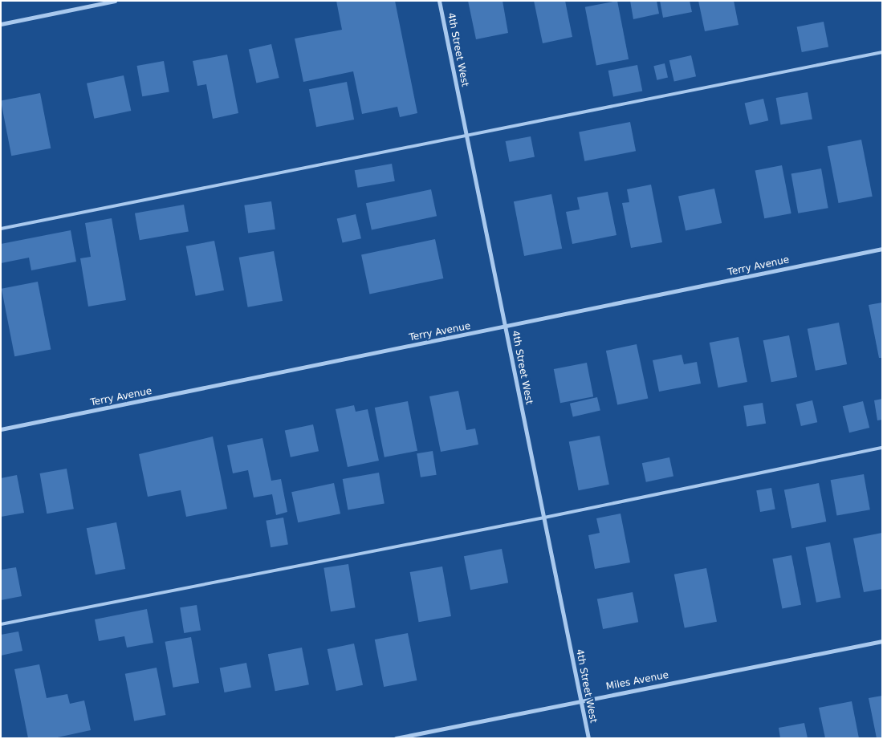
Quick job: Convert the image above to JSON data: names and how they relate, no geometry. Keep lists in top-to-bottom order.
{
  "streets": {
    "street": ["4th Street West", "Terry Avenue", "Miles Avenue"]
  },
  "crossings": [
    ["4th Street West", "Terry Avenue"],
    ["4th Street West", "Miles Avenue"]
  ]
}
